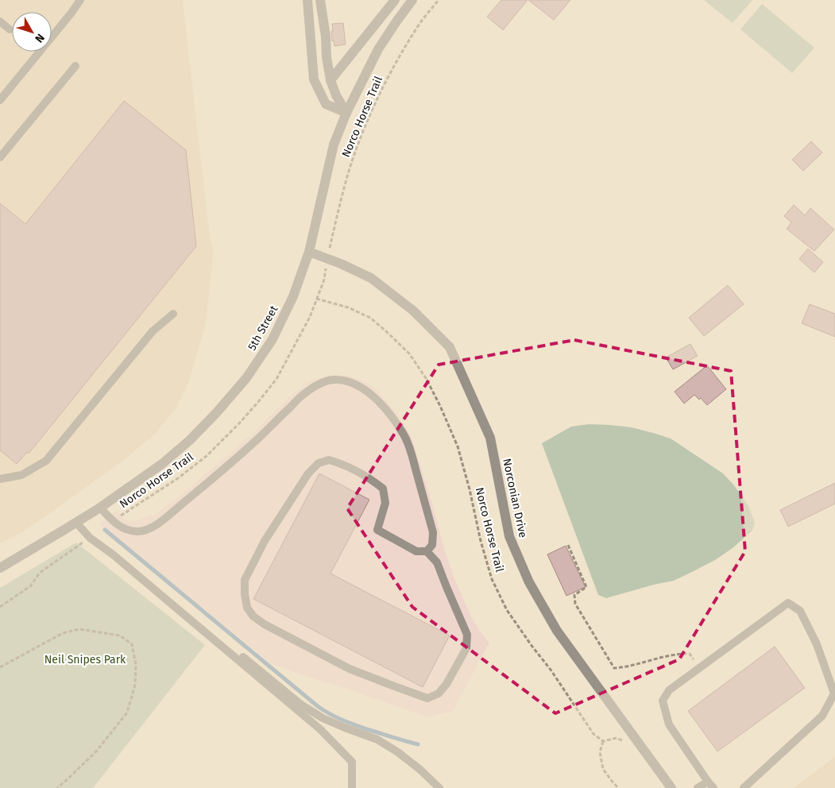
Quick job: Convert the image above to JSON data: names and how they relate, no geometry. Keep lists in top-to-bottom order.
{
  "streets": {
    "street": ["5th Street", "Norconian Drive"],
    "path": ["Norco Horse Trail"]
  },
  "crossings": [
    ["Norco Horse Trail", "Norconian Drive"],
    ["5th Street", "Norconian Drive"]
  ],
  "parks": ["Neil Snipes Park"],
  "north": "bottom right"
}
